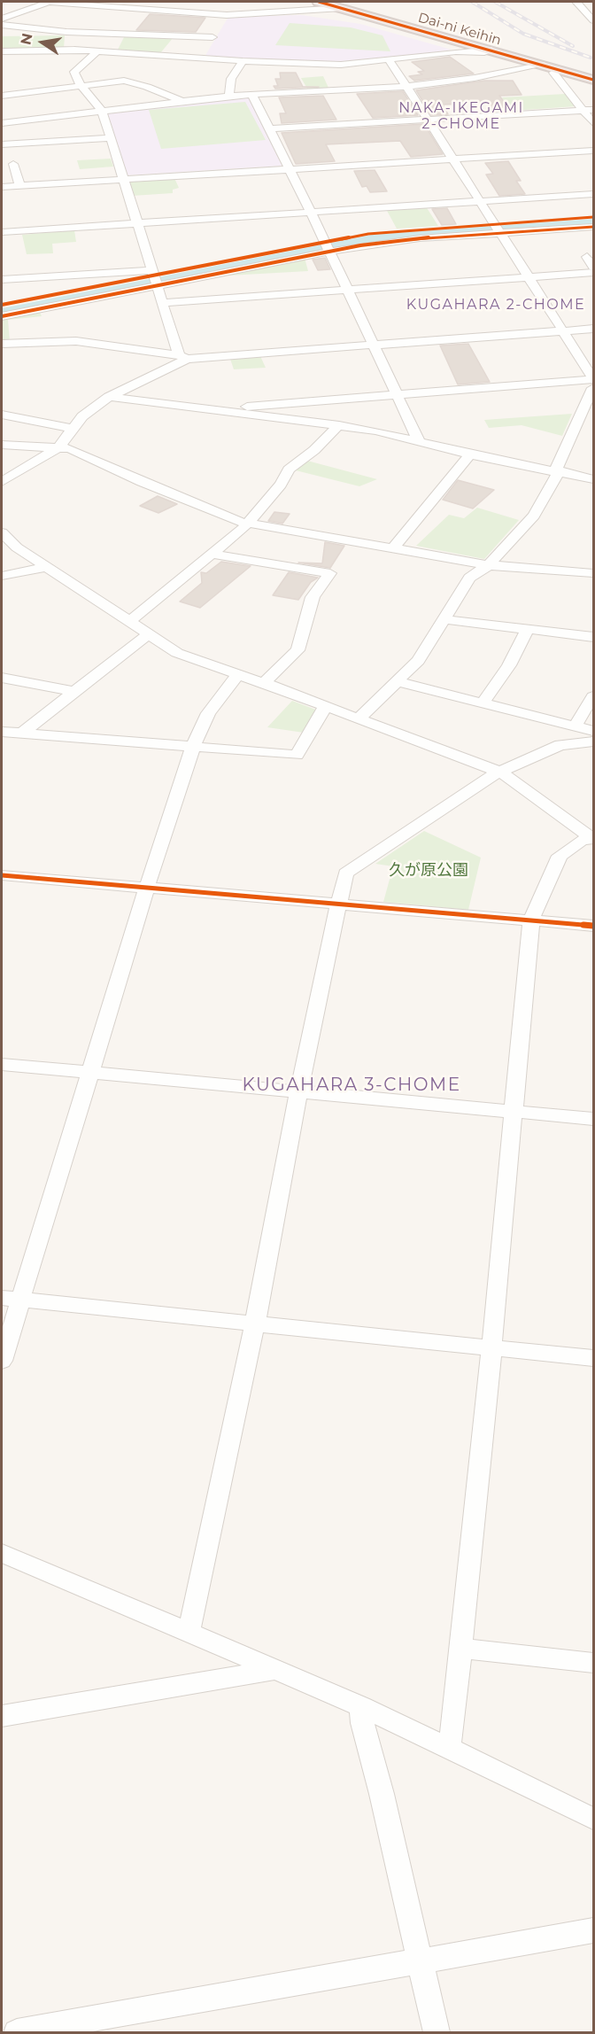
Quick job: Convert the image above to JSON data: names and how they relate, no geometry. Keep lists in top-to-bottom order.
{
  "streets": {
    "highway": ["Dai-ni Keihin"]
  },
  "districts": ["NAKA-IKEGAMI 2-CHOME", "KUGAHARA 2-CHOME", "KUGAHARA 3-CHOME"],
  "parks": ["久が原公園"],
  "north": "left"
}
